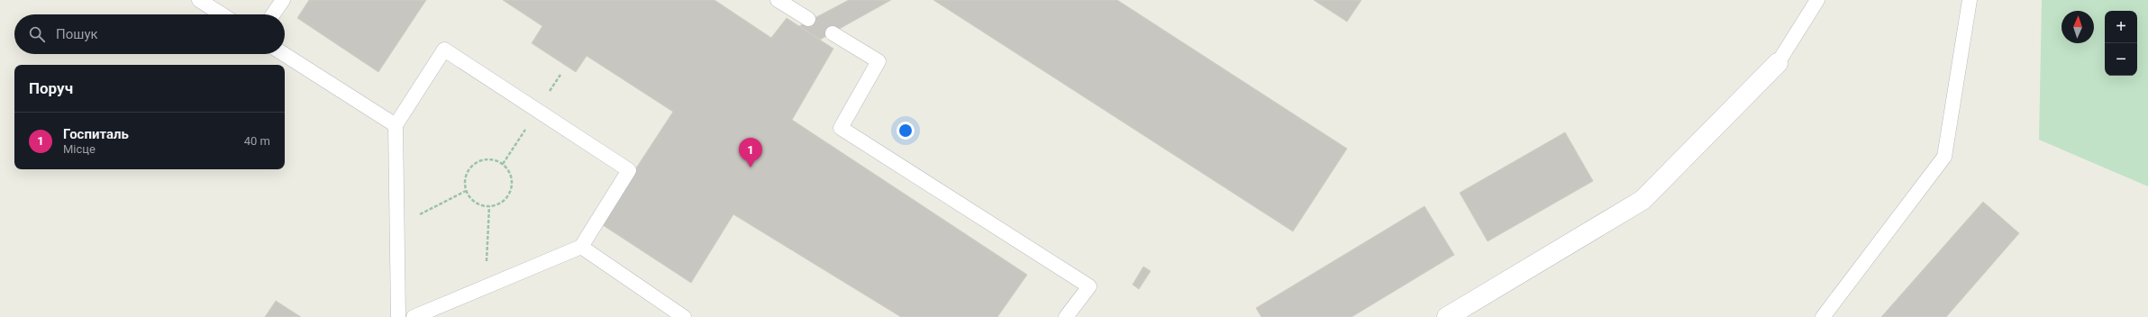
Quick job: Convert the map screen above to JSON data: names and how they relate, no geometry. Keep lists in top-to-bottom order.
{
  "north": "top",
  "page": {
    "map_buttons": ["+", "−"],
    "search": "Пошук",
    "heading": "Поруч",
    "list": [
      {
        "mark": "1",
        "name": "Госпиталь",
        "note": "Місце",
        "value": "40 m"
      }
    ],
    "pins": "1"
  }
}
